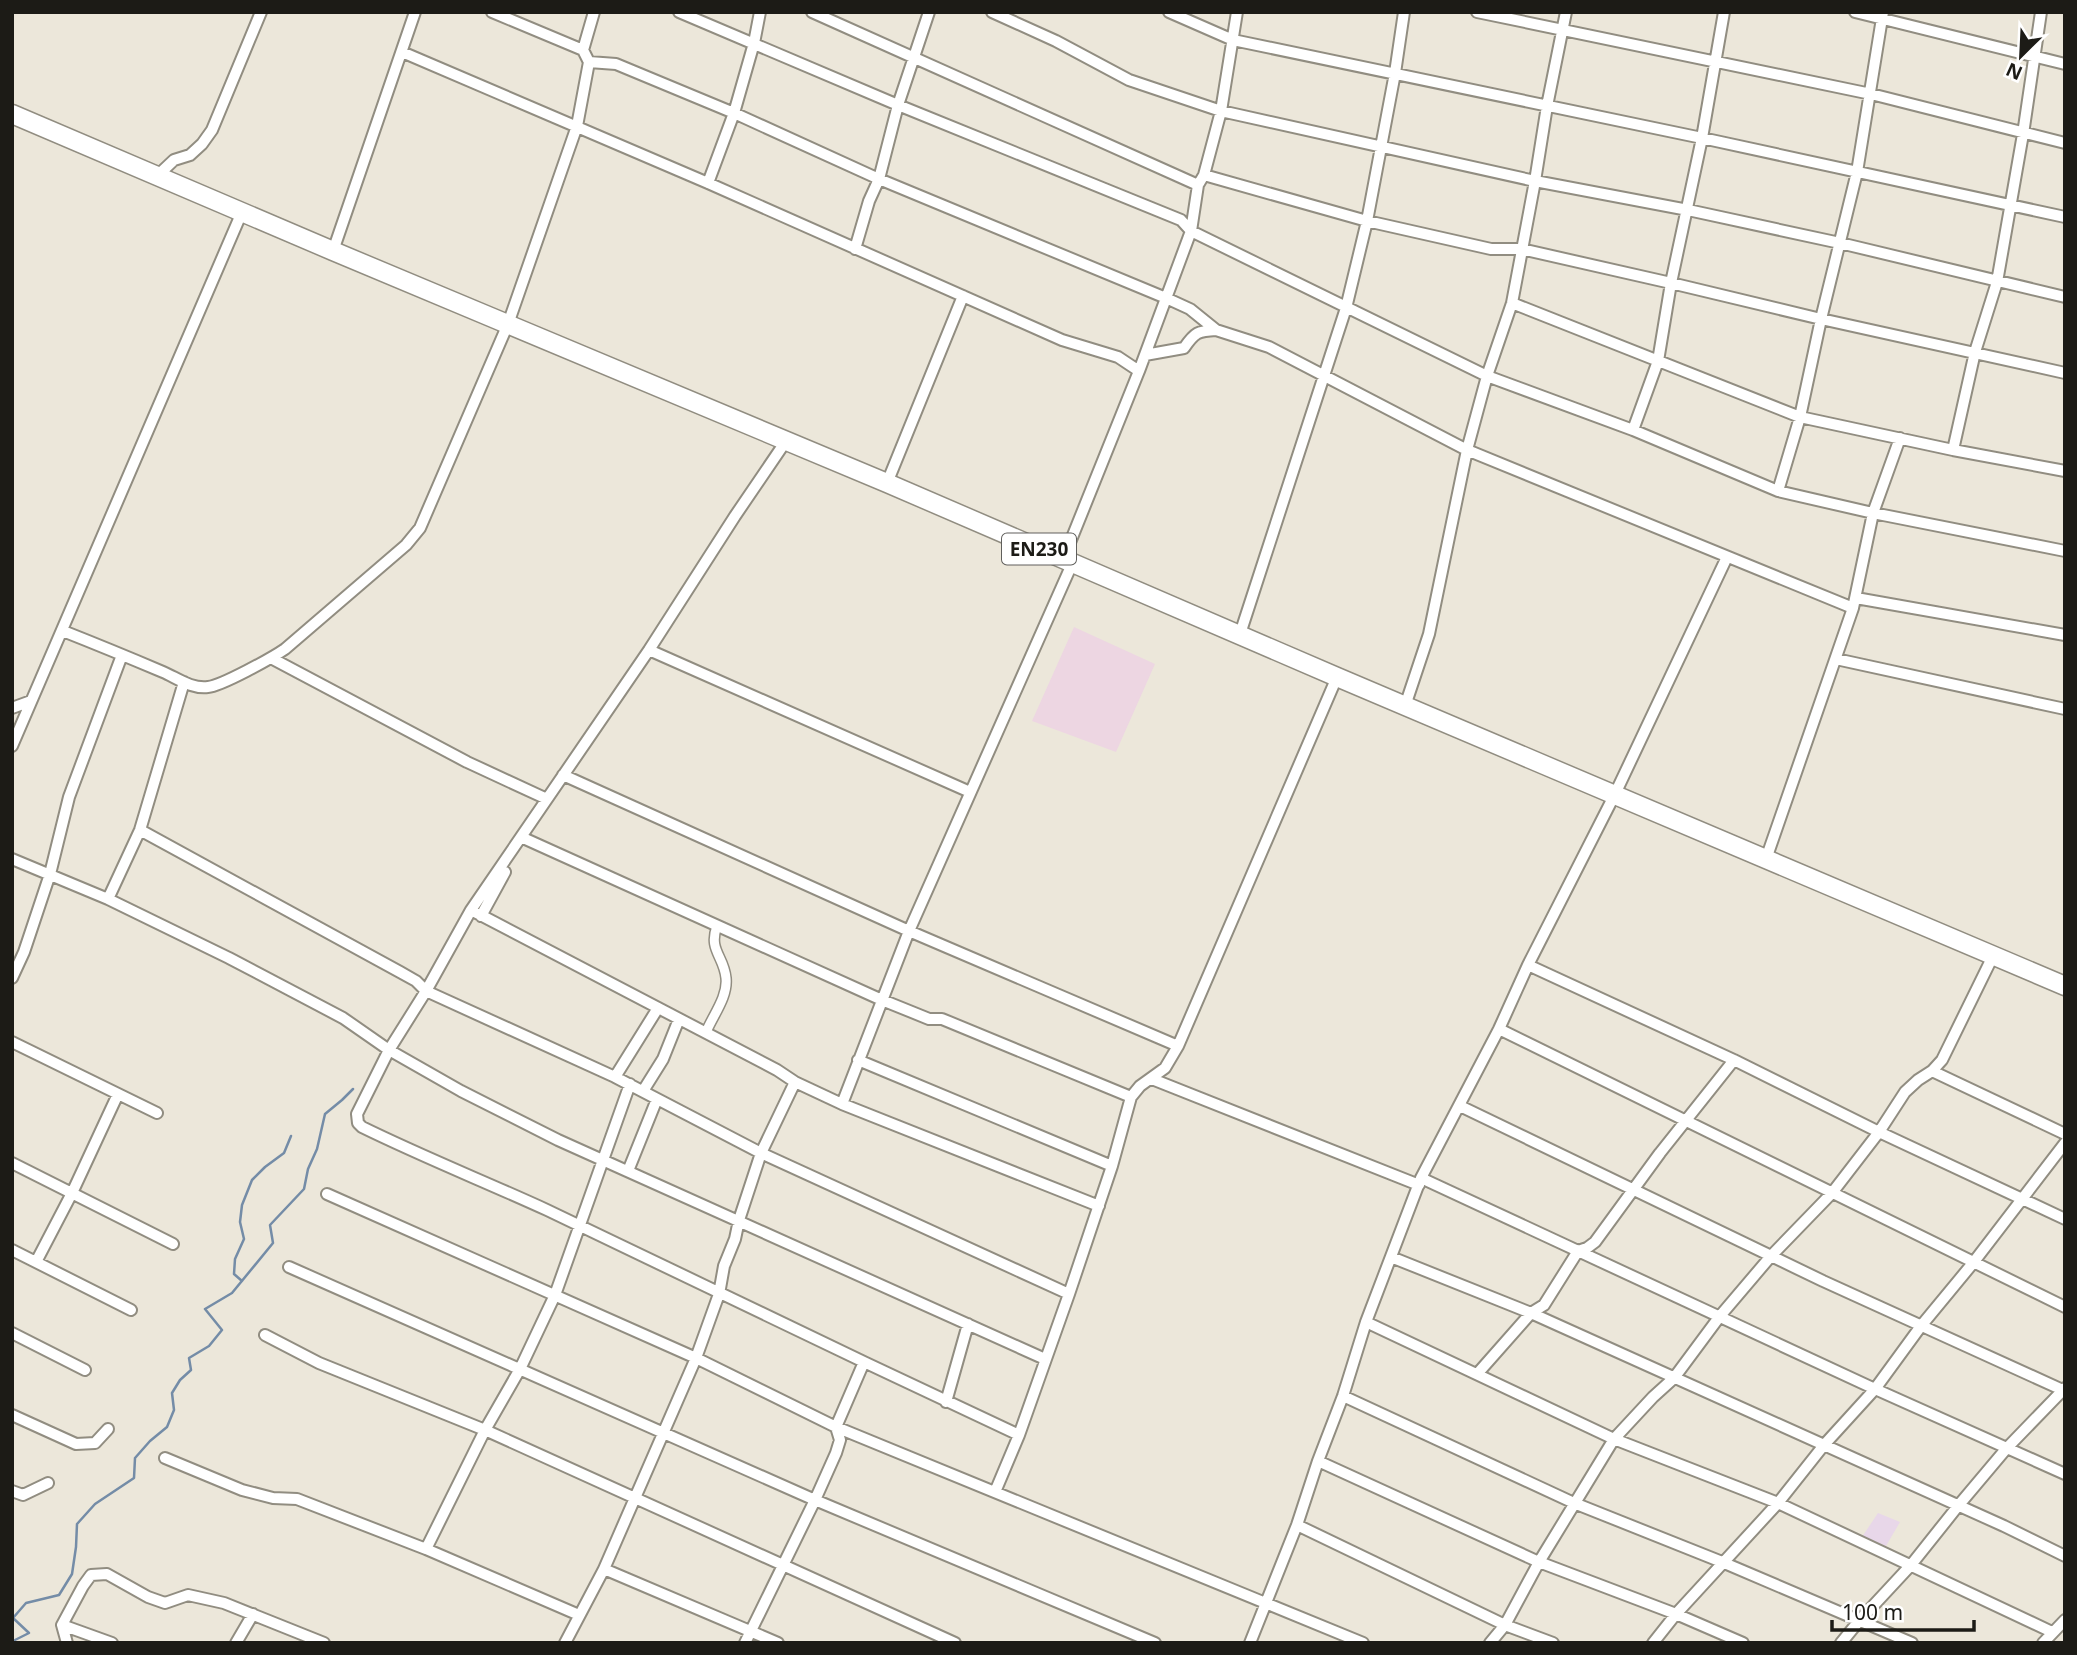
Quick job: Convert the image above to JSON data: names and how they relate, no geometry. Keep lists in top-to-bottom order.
{
  "streets": {
    "main road": ["EN230"]
  },
  "scale_bar": "100 m",
  "north": "bottom left"
}
